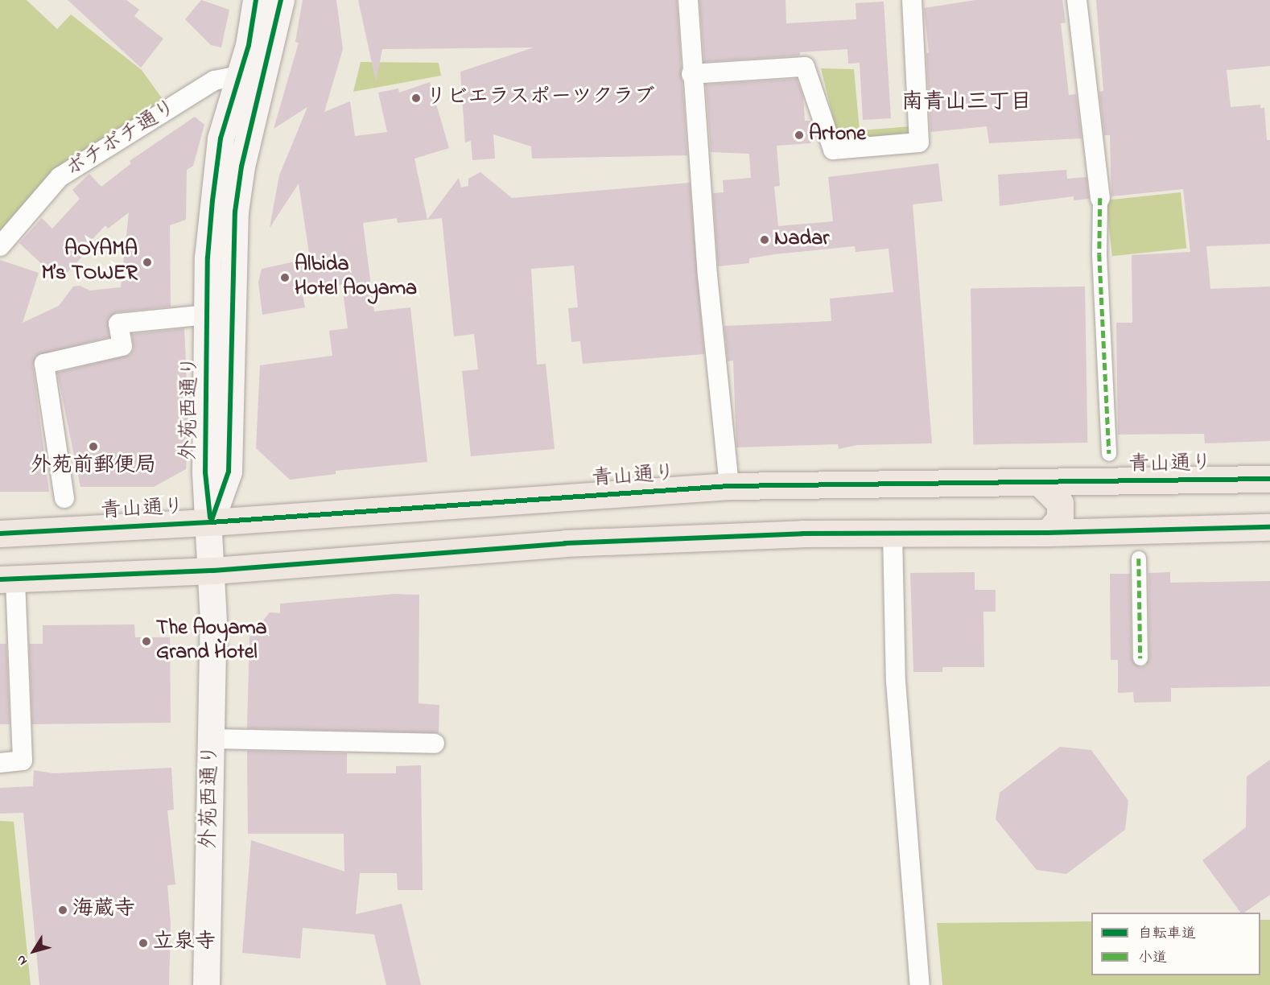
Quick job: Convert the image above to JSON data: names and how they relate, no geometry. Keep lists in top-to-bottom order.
{
  "streets": {
    "highway": ["青山通り"],
    "main road": ["外苑西通り"],
    "street": ["ボチボチ通り"]
  },
  "crossings": [
    ["ボチボチ通り", "外苑西通り"],
    ["外苑西通り", "青山通り"]
  ],
  "districts": ["南青山三丁目"],
  "places": [
    "リビエラスポーツクラブ",
    "Artone",
    "Nadar",
    "AOYAMA M’s TOWER",
    "Albida Hotel Aoyama",
    "外苑前郵便局",
    "The Aoyama Grand Hotel",
    "海蔵寺",
    "立泉寺"
  ],
  "legend": ["自転車道", "小道"],
  "north": "bottom left"
}
